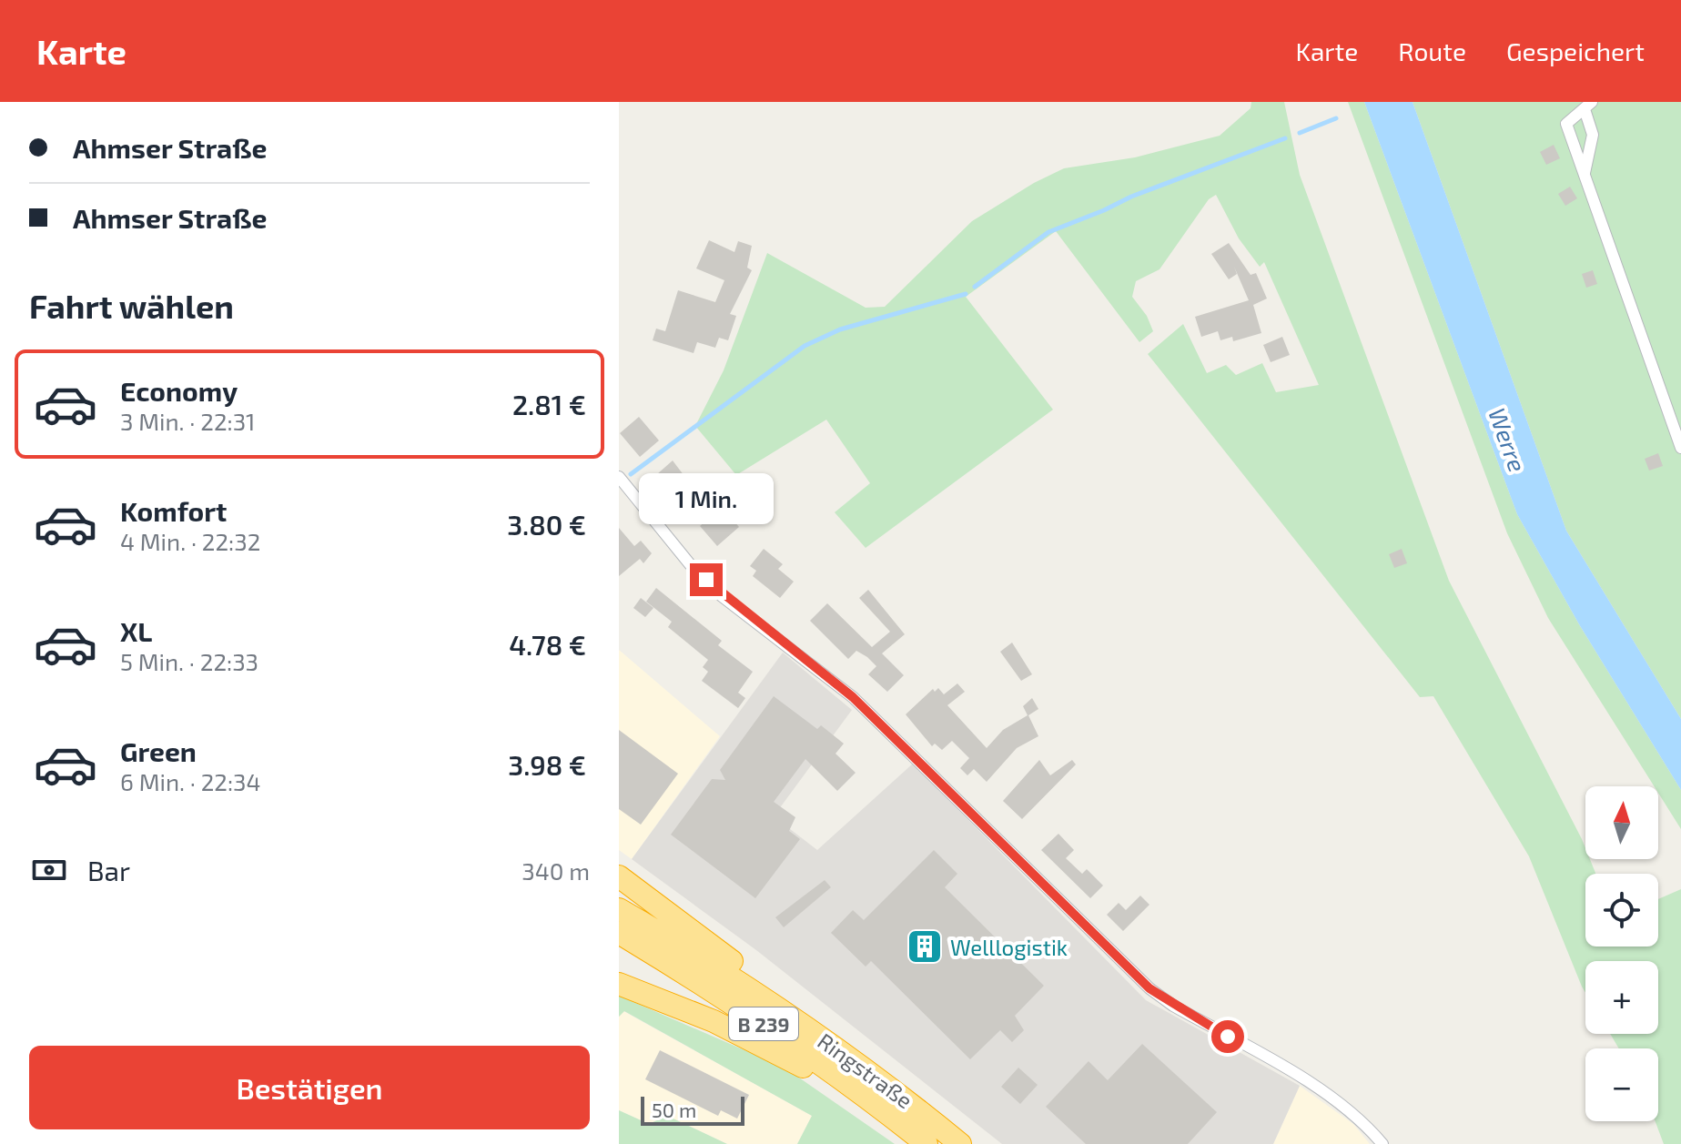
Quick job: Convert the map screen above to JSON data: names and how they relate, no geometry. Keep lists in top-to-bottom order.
{
  "streets": {
    "highway": ["B 239", "Ringstraße"]
  },
  "water": ["Werre"],
  "places": {
    "building": ["Welllogistik"]
  },
  "scale_bar": "50 m",
  "north": "top",
  "page": {
    "header": "Karte",
    "nav": ["Karte", "Route", "Gespeichert"],
    "banner": ["Ahmser Straße", "Ahmser Straße"],
    "heading": "Fahrt wählen",
    "list": [
      {
        "name": "Economy",
        "note": "3 Min. · 22:31",
        "value": "2.81 €"
      },
      {
        "name": "Komfort",
        "note": "4 Min. · 22:32",
        "value": "3.80 €"
      },
      {
        "name": "XL",
        "note": "5 Min. · 22:33",
        "value": "4.78 €"
      },
      {
        "name": "Green",
        "note": "6 Min. · 22:34",
        "value": "3.98 €"
      }
    ],
    "bubble": "1 Min.",
    "map_buttons": ["+", "−"],
    "pay": ["Bar", "340 m"],
    "buttons": "Bestätigen",
    "scale": "50 m"
  }
}
